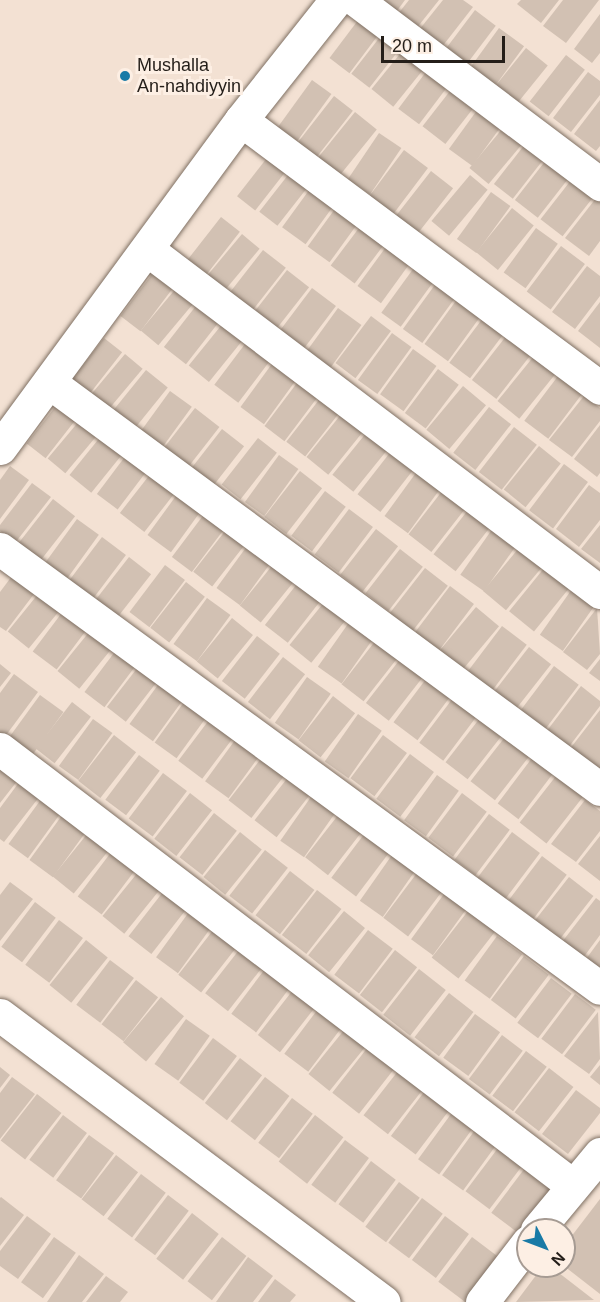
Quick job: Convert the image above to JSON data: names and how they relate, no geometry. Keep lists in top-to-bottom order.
{
  "places": ["Mushalla An-nahdiyyin"],
  "scale_bar": "20 m",
  "north": "bottom right"
}
